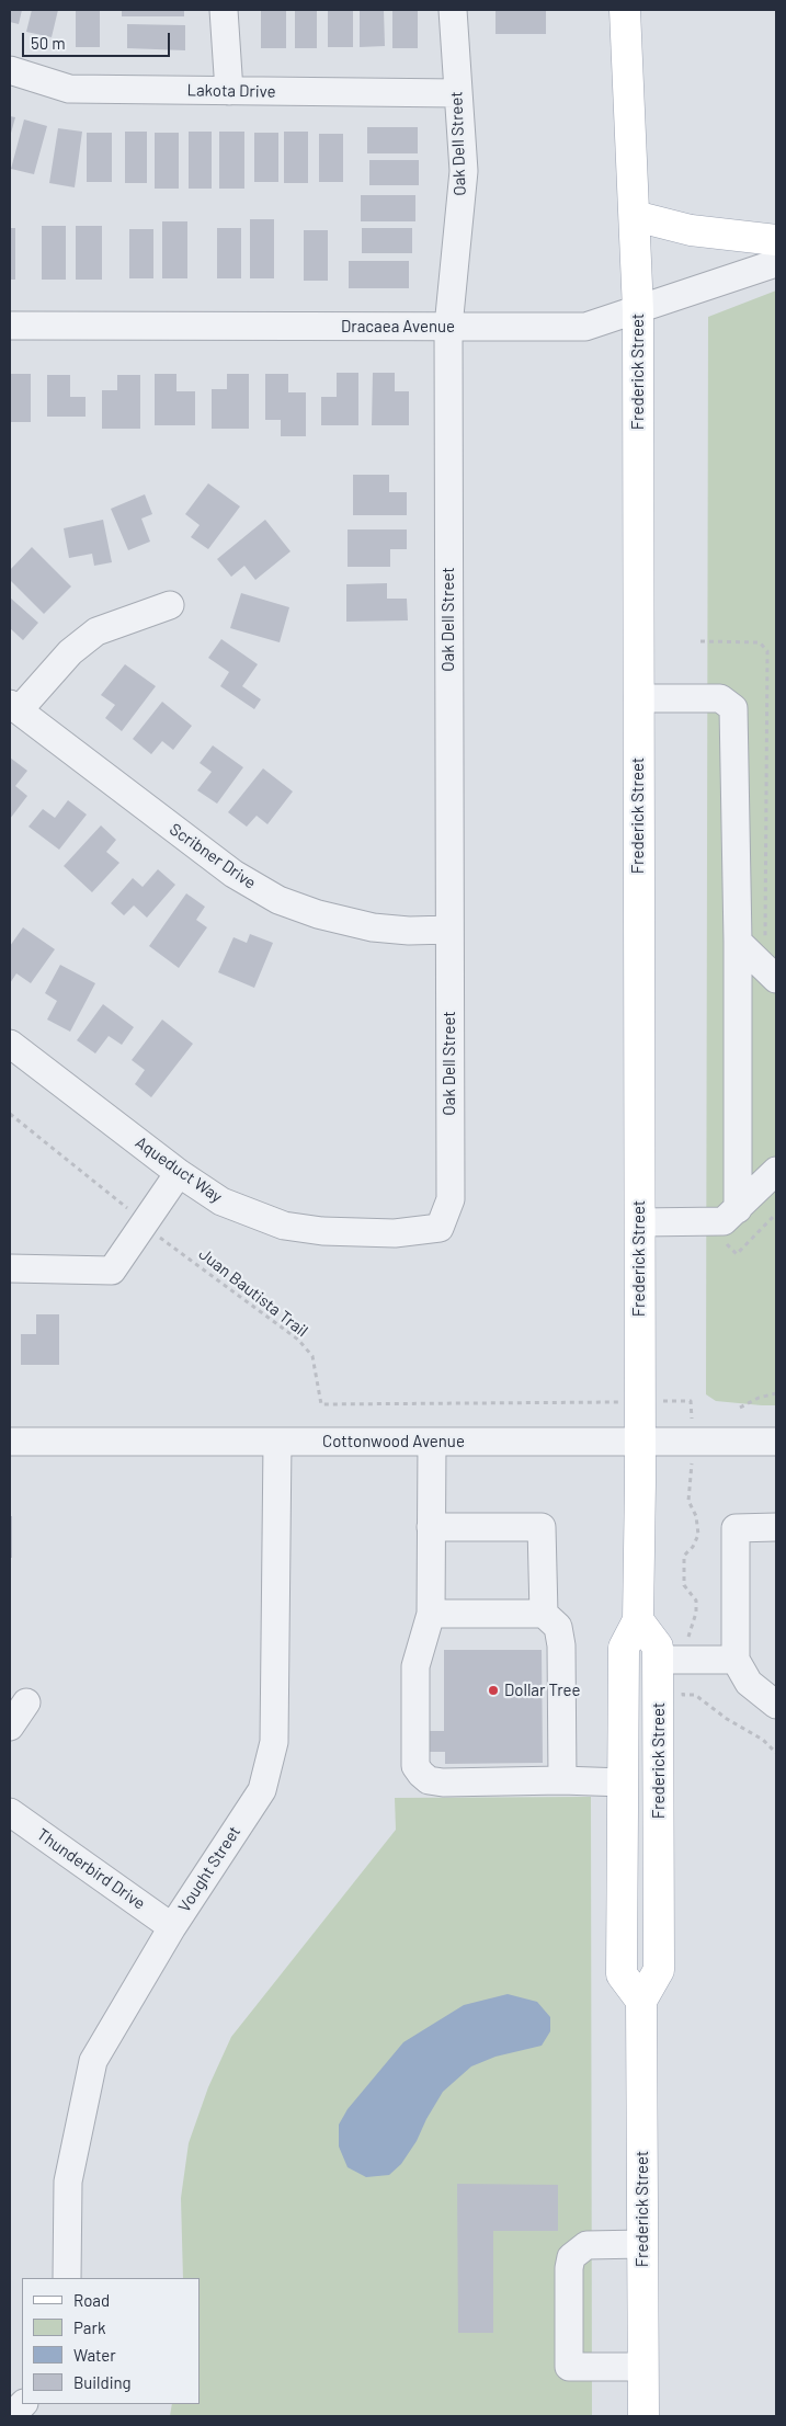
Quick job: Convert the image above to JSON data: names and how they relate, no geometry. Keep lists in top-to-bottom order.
{
  "streets": {
    "main road": ["Frederick Street"],
    "street": [
      "Lakota Drive",
      "Oak Dell Street",
      "Dracaea Avenue",
      "Scribner Drive",
      "Aqueduct Way",
      "Cottonwood Avenue",
      "Thunderbird Drive",
      "Vought Street"
    ],
    "path": ["Juan Bautista Trail"]
  },
  "crossings": [
    ["Lakota Drive", "Oak Dell Street"],
    ["Oak Dell Street", "Dracaea Avenue"],
    ["Oak Dell Street", "Scribner Drive"],
    ["Oak Dell Street", "Aqueduct Way"],
    ["Dracaea Avenue", "Frederick Street"],
    ["Frederick Street", "Cottonwood Avenue"],
    ["Cottonwood Avenue", "Vought Street"],
    ["Thunderbird Drive", "Vought Street"]
  ],
  "places": ["Dollar Tree"],
  "legend": [
    "Road",
    "Park",
    "Water",
    "Building"
  ],
  "scale_bar": "50 m"
}
